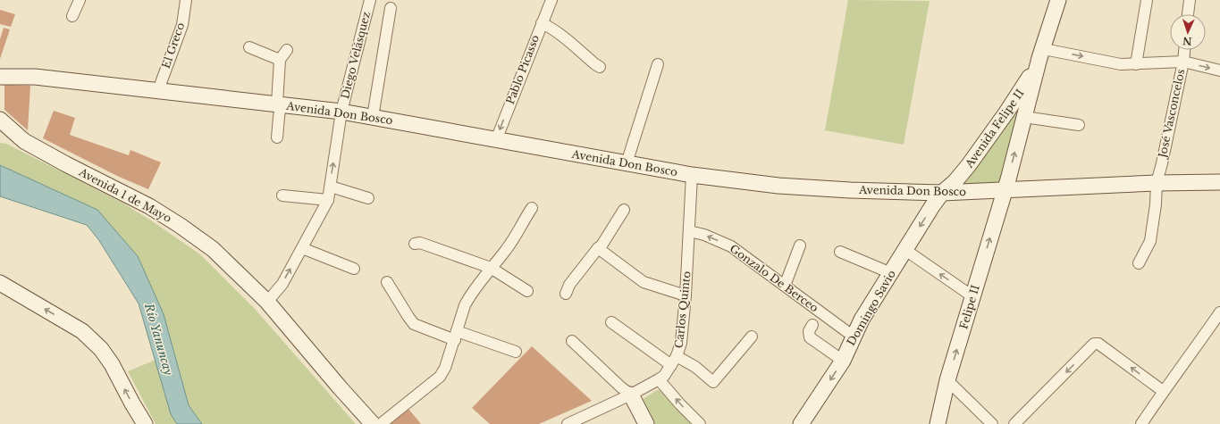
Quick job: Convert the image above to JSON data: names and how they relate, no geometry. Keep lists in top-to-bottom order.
{
  "streets": {
    "main road": [
      "Avenida Don Bosco",
      "Avenida Felipe II",
      "Avenida 1 de Mayo",
      "Felipe II",
      "Domingo Savio"
    ],
    "street": [
      "El Greco",
      "Diego Velásquez",
      "Pablo Picasso",
      "José Vasconcelos",
      "Gonzalo De Berceo",
      "Carlos Quinto"
    ]
  },
  "crossings": [
    ["El Greco", "Avenida Don Bosco"],
    ["Diego Velásquez", "Avenida Don Bosco"],
    ["Diego Velásquez", "Avenida 1 de Mayo"],
    ["Pablo Picasso", "Avenida Don Bosco"],
    ["Avenida Don Bosco", "José Vasconcelos"],
    ["Avenida Don Bosco", "Avenida Felipe II"],
    ["Avenida Don Bosco", "Felipe II"],
    ["Avenida Don Bosco", "Domingo Savio"],
    ["Avenida Don Bosco", "Carlos Quinto"],
    ["Avenida Felipe II", "Felipe II"],
    ["Avenida Felipe II", "Domingo Savio"],
    ["Gonzalo De Berceo", "Domingo Savio"],
    ["Gonzalo De Berceo", "Carlos Quinto"]
  ],
  "one_way": [
    "Diego Velásquez",
    "Pablo Picasso",
    "Gonzalo De Berceo",
    "Felipe II",
    "Domingo Savio"
  ],
  "water": ["Río Yanuncay"],
  "north": "bottom"
}
